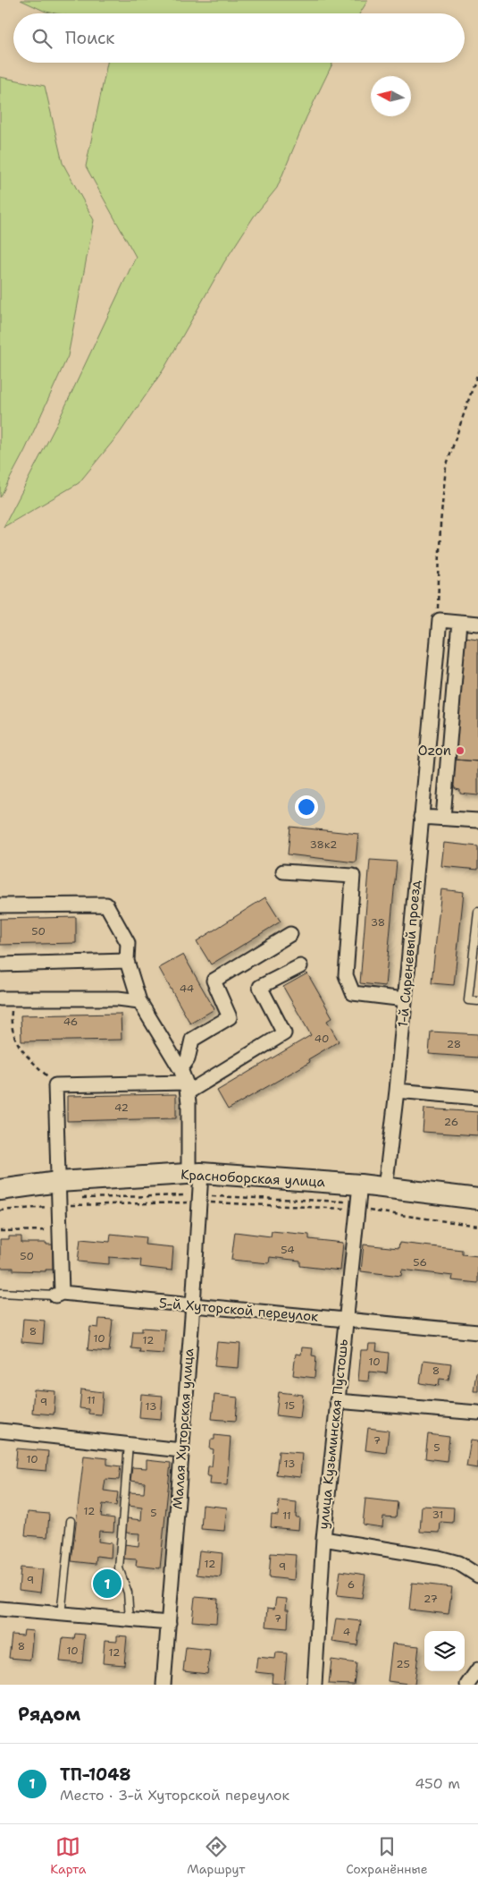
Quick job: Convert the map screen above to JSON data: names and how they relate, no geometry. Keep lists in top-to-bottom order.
{
  "streets": {
    "street": [
      "1-й Сиреневый проезд",
      "Красноборская улица",
      "5-й Хуторской переулок",
      "Малая Хуторская улица",
      "улица Кузьминская Пустошь"
    ]
  },
  "crossings": [
    ["1-й Сиреневый проезд", "Красноборская улица"],
    ["Красноборская улица", "Малая Хуторская улица"],
    ["Красноборская улица", "улица Кузьминская Пустошь"],
    ["5-й Хуторской переулок", "Малая Хуторская улица"],
    ["5-й Хуторской переулок", "улица Кузьминская Пустошь"]
  ],
  "places": ["Ozon"],
  "house_numbers": [
    "38к2",
    "38",
    "50",
    "44",
    "46",
    "40",
    "28",
    "42",
    "26",
    "54",
    "50",
    "56",
    "8",
    "10",
    "12",
    "10",
    "8",
    "11",
    "9",
    "15",
    "13",
    "7",
    "5",
    "10",
    "13",
    "12",
    "5",
    "31",
    "11",
    "12",
    "9",
    "9",
    "6",
    "27",
    "7",
    "4",
    "8",
    "10",
    "12",
    "25"
  ],
  "north": "left",
  "page": {
    "search": "Поиск",
    "pins": "1",
    "heading": "Рядом",
    "list": [
      {
        "mark": "1",
        "name": "ТП-1048",
        "note": "Место · 3-й Хуторской переулок",
        "value": "450 m"
      }
    ],
    "nav": ["Карта", "Маршрут", "Сохранённые"]
  }
}
